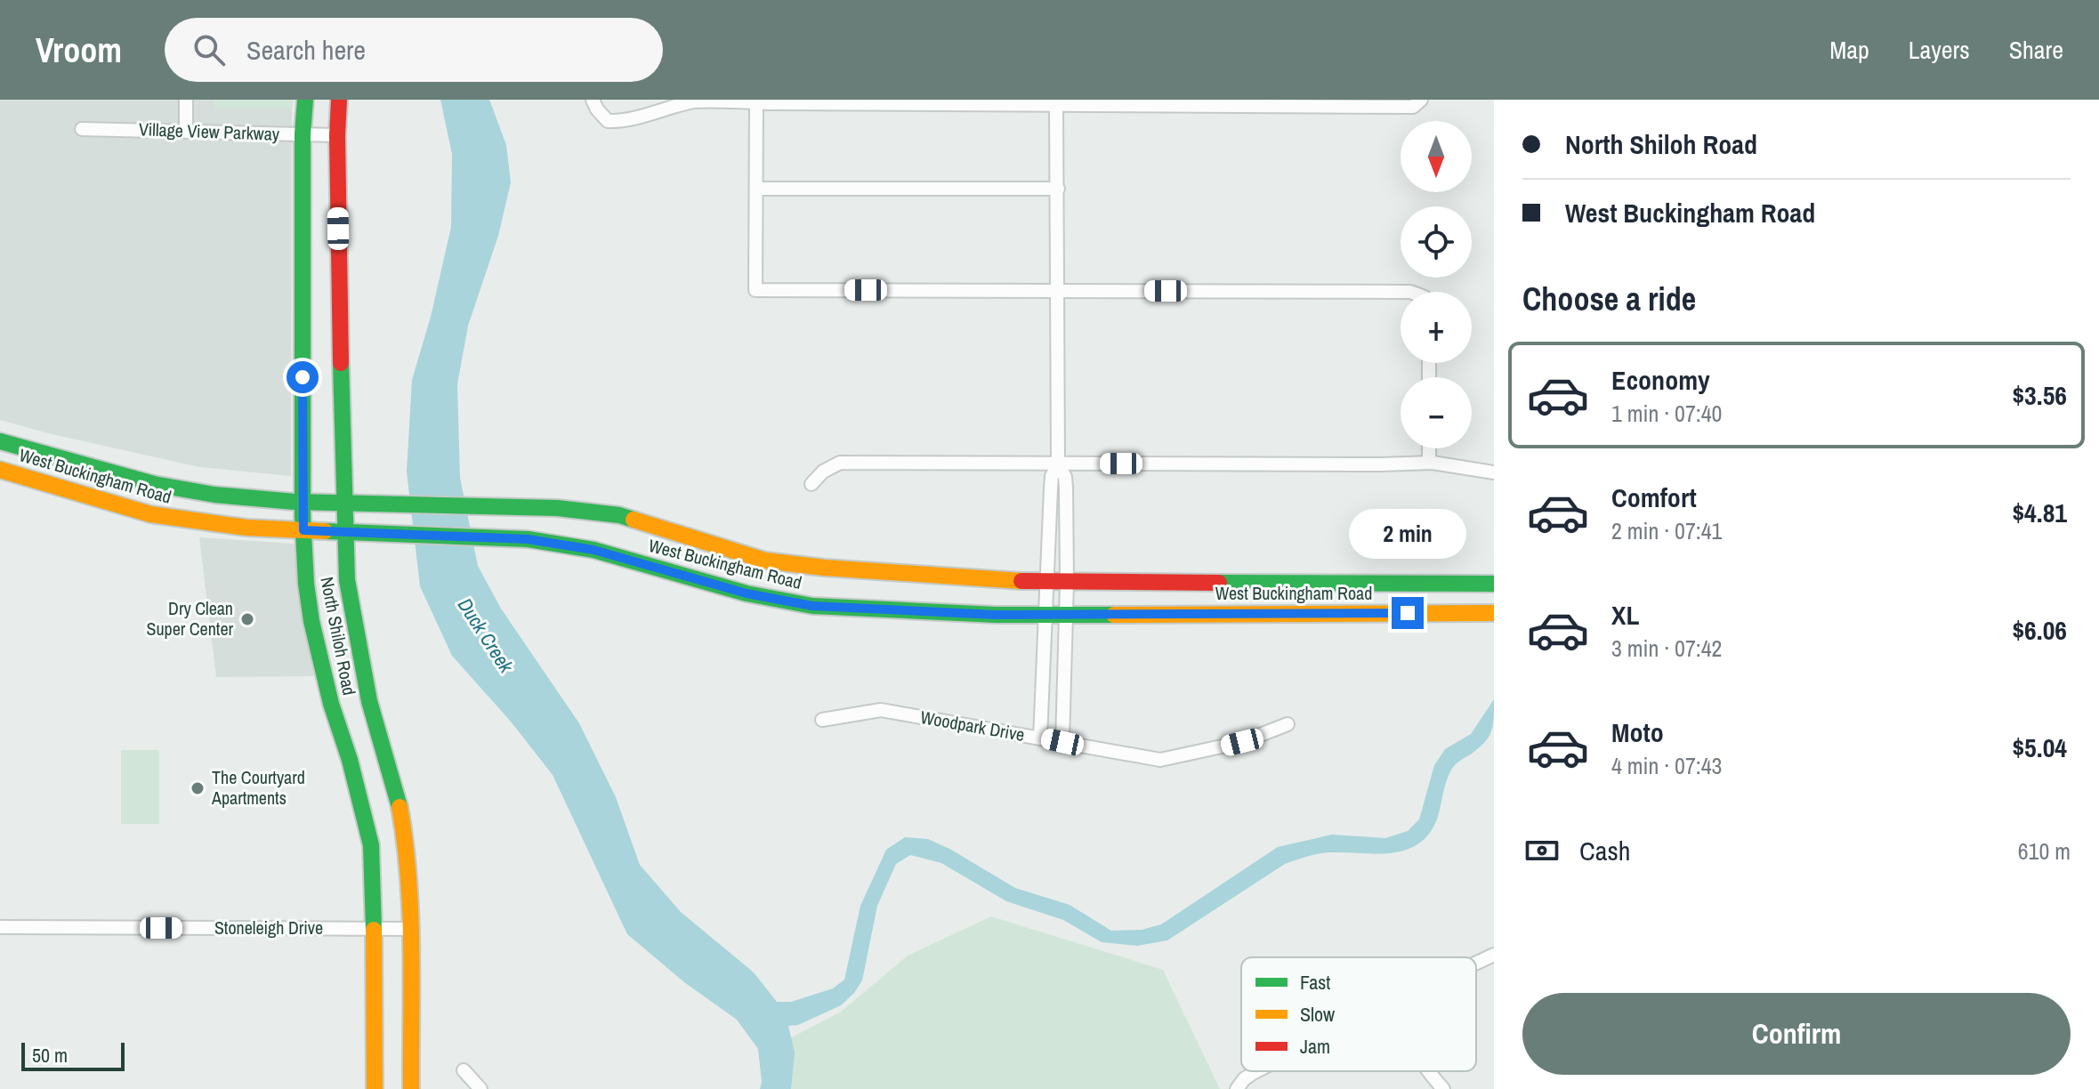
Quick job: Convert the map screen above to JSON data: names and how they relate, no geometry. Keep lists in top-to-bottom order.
{
  "streets": {
    "main road": ["West Buckingham Road", "North Shiloh Road"],
    "street": ["Village View Parkway", "Woodpark Drive", "Stoneleigh Drive"]
  },
  "crossings": [
    ["Village View Parkway", "North Shiloh Road"],
    ["West Buckingham Road", "North Shiloh Road"],
    ["North Shiloh Road", "Stoneleigh Drive"]
  ],
  "water": ["Duck Creek"],
  "places": ["Dry Clean Super Center", "The Courtyard Apartments"],
  "legend": ["Fast", "Slow", "Jam"],
  "scale_bar": "50 m",
  "north": "bottom",
  "page": {
    "header": "Vroom",
    "search": "Search here",
    "nav": ["Map", "Layers", "Share"],
    "banner": ["North Shiloh Road", "West Buckingham Road"],
    "map_buttons": ["+", "−"],
    "heading": "Choose a ride",
    "list": [
      {
        "name": "Economy",
        "note": "1 min · 07:40",
        "value": "$3.56"
      },
      {
        "name": "Comfort",
        "note": "2 min · 07:41",
        "value": "$4.81"
      },
      {
        "name": "XL",
        "note": "3 min · 07:42",
        "value": "$6.06"
      },
      {
        "name": "Moto",
        "note": "4 min · 07:43",
        "value": "$5.04"
      }
    ],
    "bubble": "2 min",
    "pay": ["Cash", "610 m"],
    "buttons": "Confirm",
    "scale": "50 m"
  }
}
